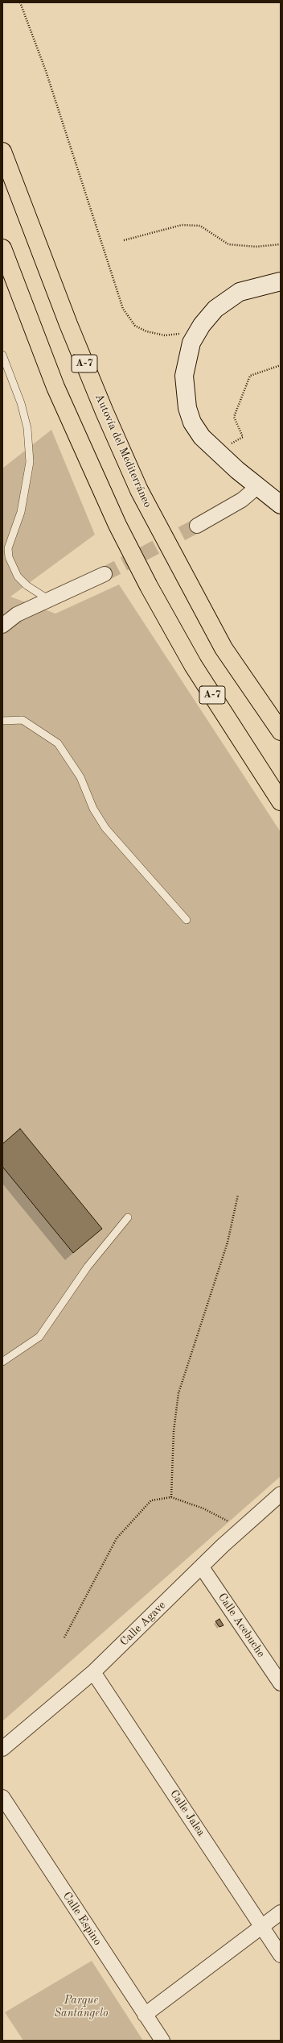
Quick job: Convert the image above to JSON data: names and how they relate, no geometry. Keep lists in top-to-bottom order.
{
  "streets": {
    "highway": ["A-7", "Autovía del Mediterráneo"],
    "street": [
      "Calle Agave",
      "Calle Acebuche",
      "Calle Jalea",
      "Calle Espino"
    ]
  },
  "crossings": [
    ["Calle Agave", "Calle Acebuche"],
    ["Calle Agave", "Calle Jalea"]
  ],
  "parks": ["Parque Santángelo"]
}
